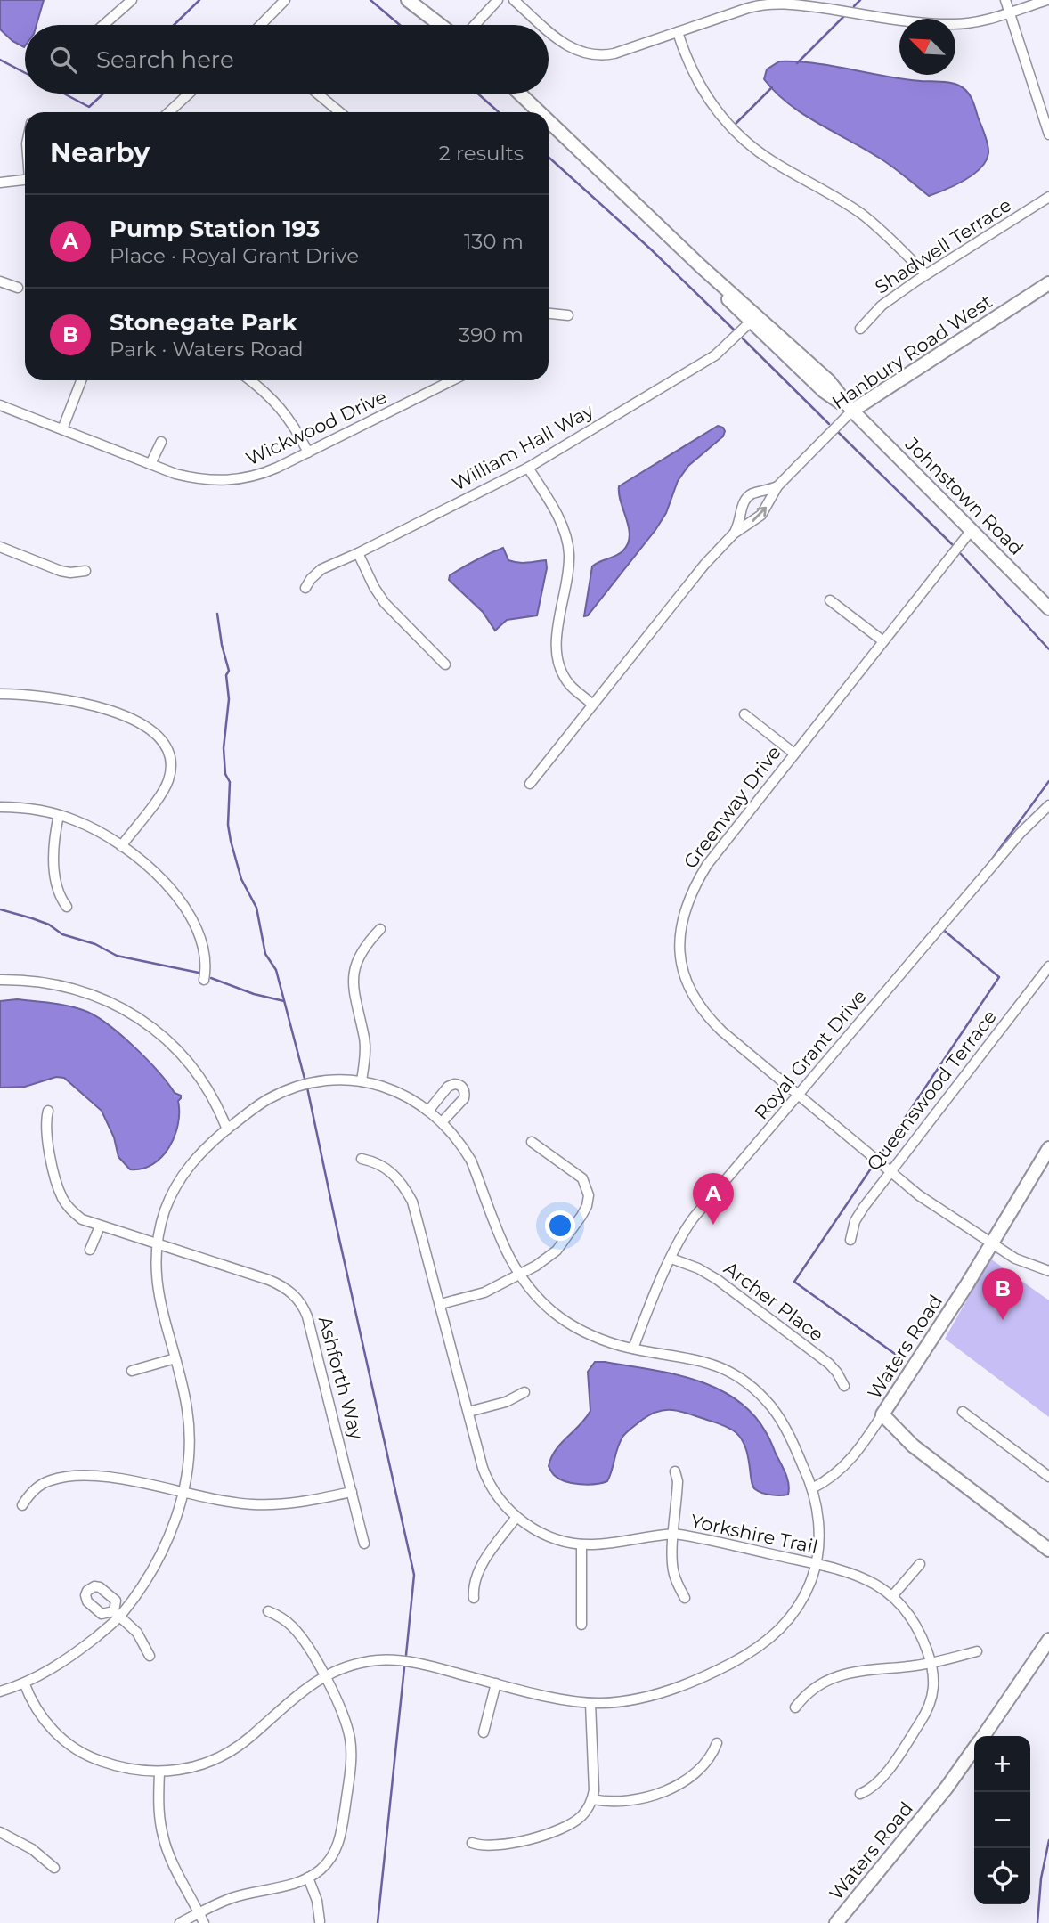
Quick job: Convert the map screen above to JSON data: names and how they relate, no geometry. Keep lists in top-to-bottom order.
{
  "streets": {
    "main road": ["Hanbury Road West", "Johnstown Road", "Waters Road"],
    "street": [
      "Shadwell Terrace",
      "Wickwood Drive",
      "William Hall Way",
      "Greenway Drive",
      "Royal Grant Drive",
      "Queenswood Terrace",
      "Archer Place",
      "Ashforth Way",
      "Yorkshire Trail"
    ]
  },
  "crossings": [
    ["Hanbury Road West", "Johnstown Road"],
    ["William Hall Way", "Johnstown Road"],
    ["Johnstown Road", "Greenway Drive"],
    ["Greenway Drive", "Royal Grant Drive"],
    ["Greenway Drive", "Queenswood Terrace"],
    ["Greenway Drive", "Waters Road"],
    ["Royal Grant Drive", "Archer Place"]
  ],
  "north": "top left",
  "page": {
    "search": "Search here",
    "heading": ["Nearby", "2 results"],
    "list": [
      {
        "mark": "A",
        "name": "Pump Station 193",
        "note": "Place · Royal Grant Drive",
        "value": "130 m"
      },
      {
        "mark": "B",
        "name": "Stonegate Park",
        "note": "Park · Waters Road",
        "value": "390 m"
      }
    ],
    "pins": ["A", "B"],
    "map_buttons": ["+", "−"]
  }
}
